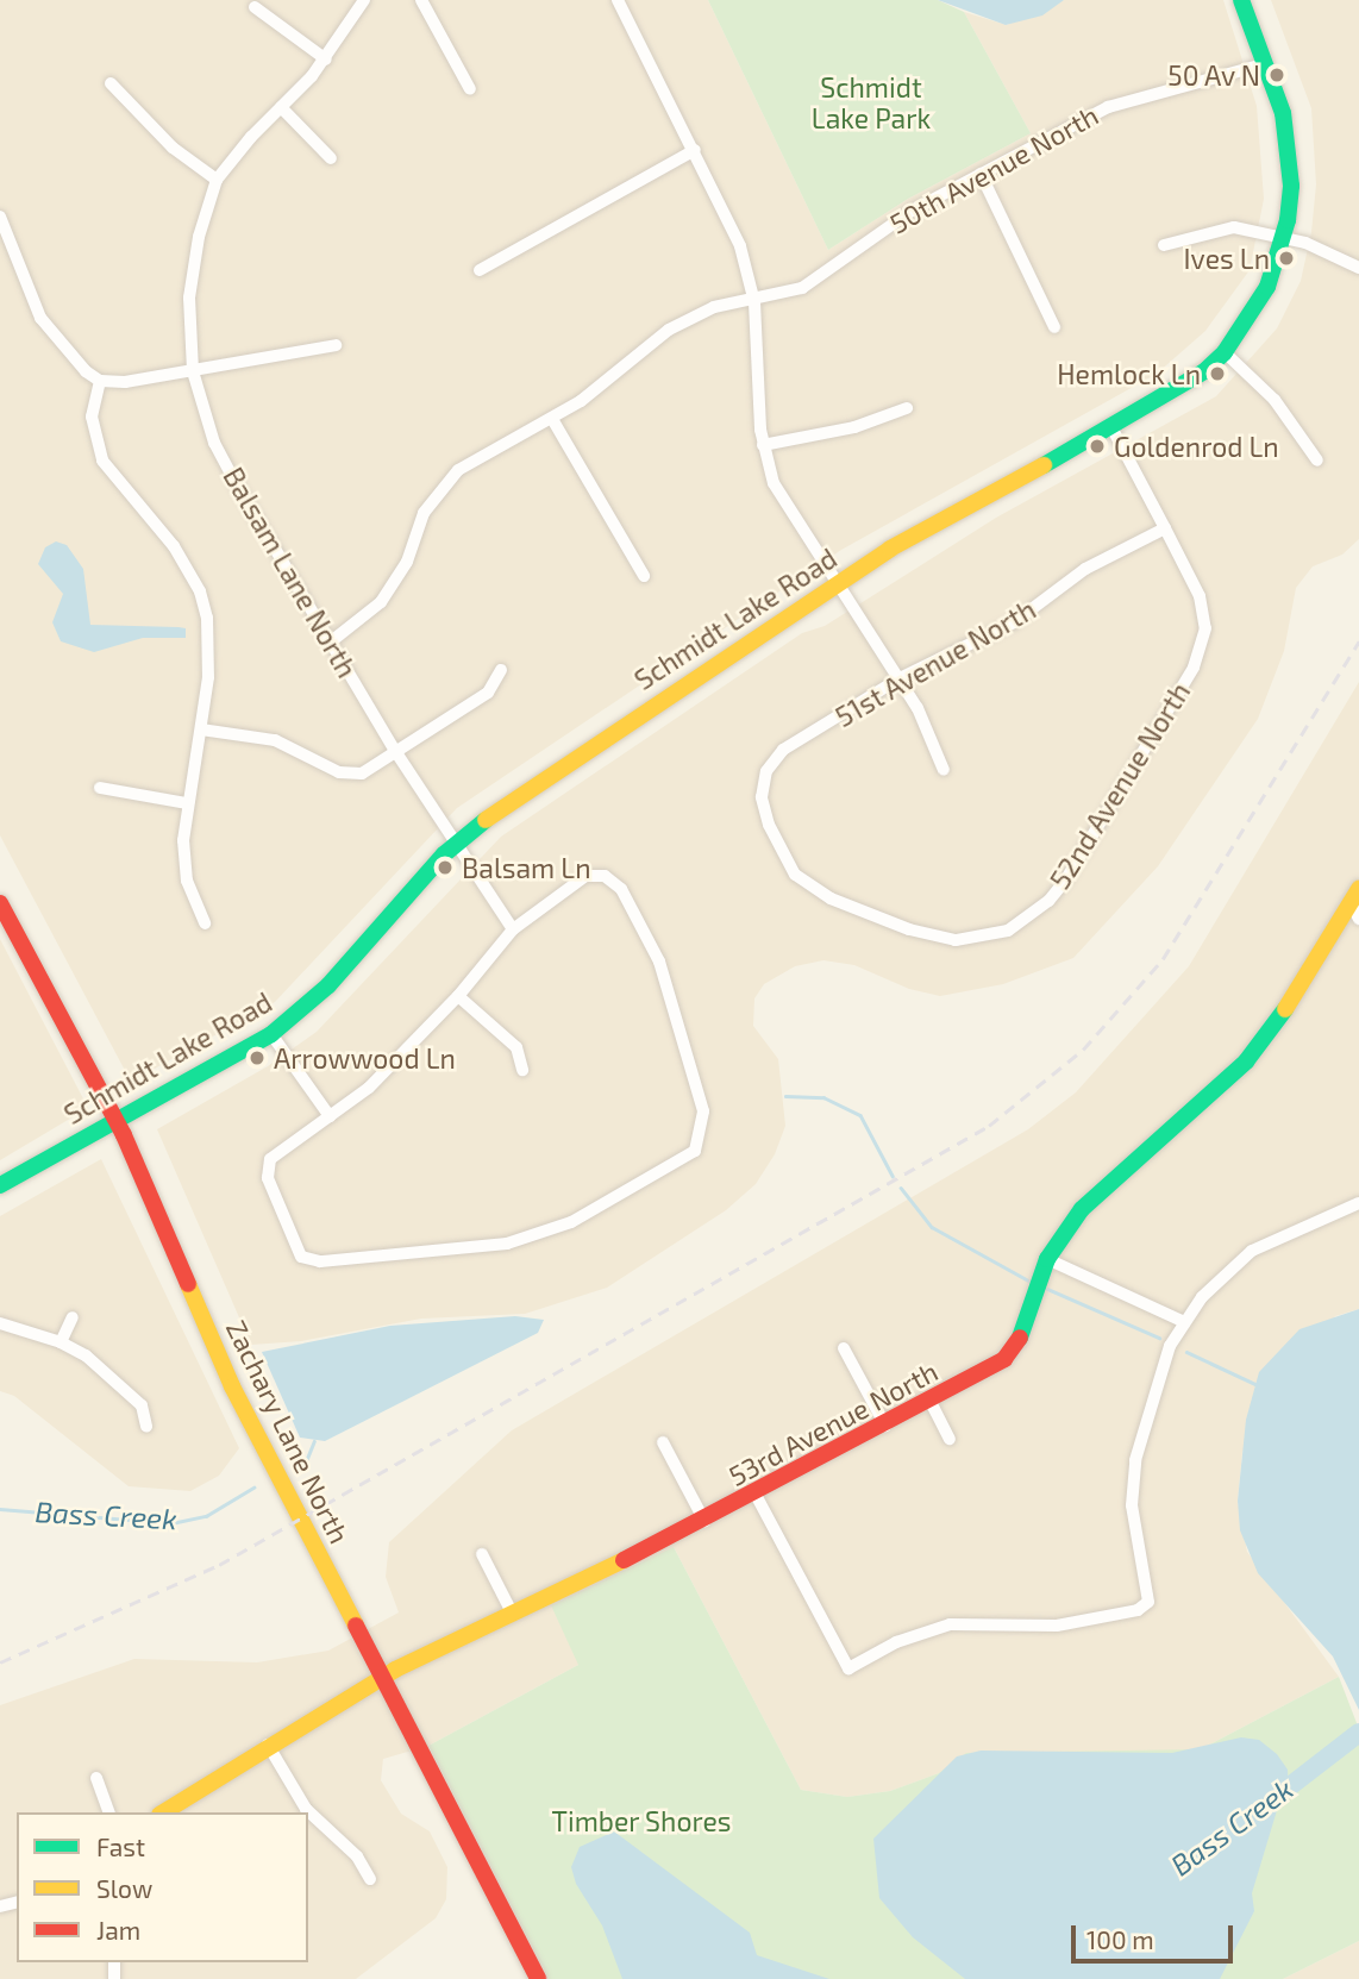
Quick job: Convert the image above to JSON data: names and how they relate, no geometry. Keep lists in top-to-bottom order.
{
  "streets": {
    "street": [
      "50th Avenue North",
      "Balsam Lane North",
      "Schmidt Lake Road",
      "51st Avenue North",
      "52nd Avenue North",
      "53rd Avenue North",
      "Zachary Lane North"
    ]
  },
  "crossings": [
    ["50th Avenue North", "Balsam Lane North"],
    ["50th Avenue North", "Schmidt Lake Road"],
    ["Balsam Lane North", "Schmidt Lake Road"],
    ["Schmidt Lake Road", "Zachary Lane North"],
    ["51st Avenue North", "52nd Avenue North"],
    ["53rd Avenue North", "Zachary Lane North"]
  ],
  "water": ["Bass Creek"],
  "parks": ["Schmidt Lake Park", "Timber Shores"],
  "places": [
    "50 Av N",
    "Ives Ln",
    "Hemlock Ln",
    "Goldenrod Ln",
    "Balsam Ln",
    "Arrowwood Ln"
  ],
  "legend": ["Fast", "Slow", "Jam"],
  "scale_bar": "100 m"
}
